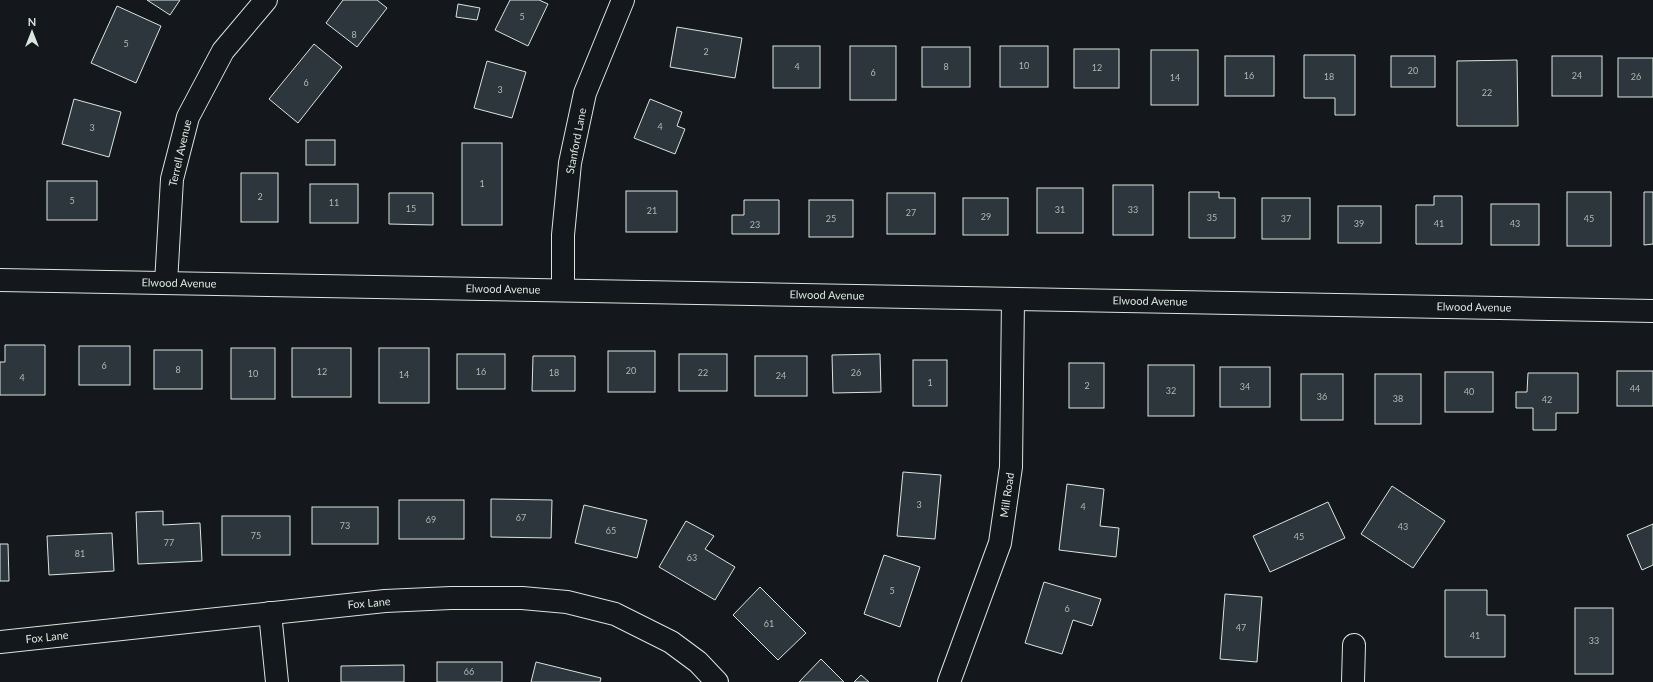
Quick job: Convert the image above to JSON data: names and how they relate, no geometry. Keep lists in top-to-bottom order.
{
  "streets": {
    "street": [
      "Stanford Lane",
      "Terrell Avenue",
      "Elwood Avenue",
      "Mill Road",
      "Fox Lane"
    ]
  },
  "crossings": [
    ["Stanford Lane", "Elwood Avenue"],
    ["Terrell Avenue", "Elwood Avenue"],
    ["Elwood Avenue", "Mill Road"]
  ],
  "house_numbers": [
    "5",
    "8",
    "5",
    "2",
    "10",
    "4",
    "8",
    "12",
    "20",
    "6",
    "16",
    "24",
    "18",
    "26",
    "14",
    "6",
    "3",
    "22",
    "4",
    "3",
    "1",
    "2",
    "5",
    "11",
    "15",
    "31",
    "33",
    "21",
    "27",
    "29",
    "35",
    "25",
    "37",
    "45",
    "39",
    "41",
    "43",
    "23",
    "6",
    "8",
    "20",
    "12",
    "16",
    "18",
    "22",
    "26",
    "10",
    "14",
    "24",
    "4",
    "1",
    "2",
    "34",
    "44",
    "32",
    "40",
    "36",
    "38",
    "42",
    "3",
    "4",
    "67",
    "69",
    "73",
    "43",
    "65",
    "75",
    "45",
    "77",
    "81",
    "63",
    "5",
    "6",
    "61",
    "47",
    "41",
    "33",
    "66"
  ],
  "north": "top"
}
